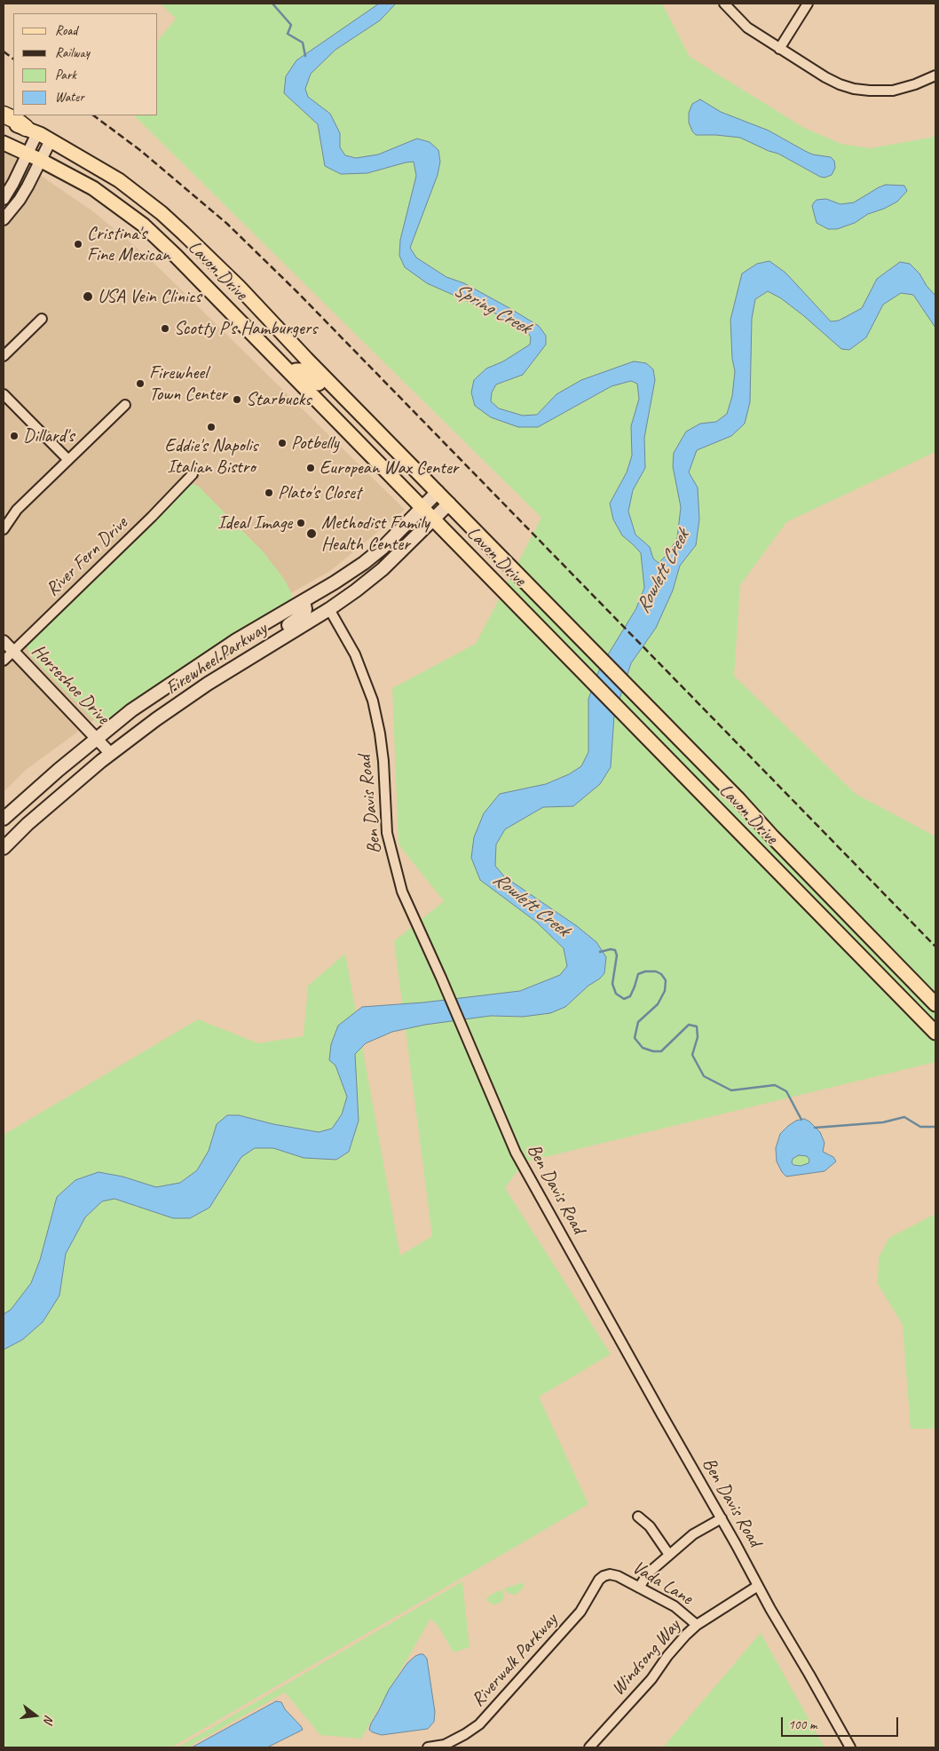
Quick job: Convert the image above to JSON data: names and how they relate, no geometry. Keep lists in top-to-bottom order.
{
  "streets": {
    "main road": ["Lavon Drive", "Firewheel Parkway"],
    "street": [
      "River Fern Drive",
      "Horseshoe Drive",
      "Ben Davis Road",
      "Vada Lane",
      "Windsong Way",
      "Riverwalk Parkway"
    ]
  },
  "crossings": [
    ["Lavon Drive", "Firewheel Parkway"],
    ["River Fern Drive", "Horseshoe Drive"],
    ["Firewheel Parkway", "Horseshoe Drive"],
    ["Firewheel Parkway", "Ben Davis Road"],
    ["Ben Davis Road", "Windsong Way"],
    ["Vada Lane", "Windsong Way"],
    ["Vada Lane", "Riverwalk Parkway"]
  ],
  "water": ["Spring Creek", "Rowlett Creek"],
  "places": [
    "Cristina's Fine Mexican",
    "USA Vein Clinics",
    "Scotty P's Hamburgers",
    "Firewheel Town Center",
    "Starbucks",
    "Eddie's Napolis Italian Bistro",
    "Dillard's",
    "Potbelly",
    "European Wax Center",
    "Plato's Closet",
    "Ideal Image",
    "Methodist Family Health Center"
  ],
  "legend": [
    "Road",
    "Railway",
    "Park",
    "Water"
  ],
  "scale_bar": "100 m",
  "north": "right"
}
